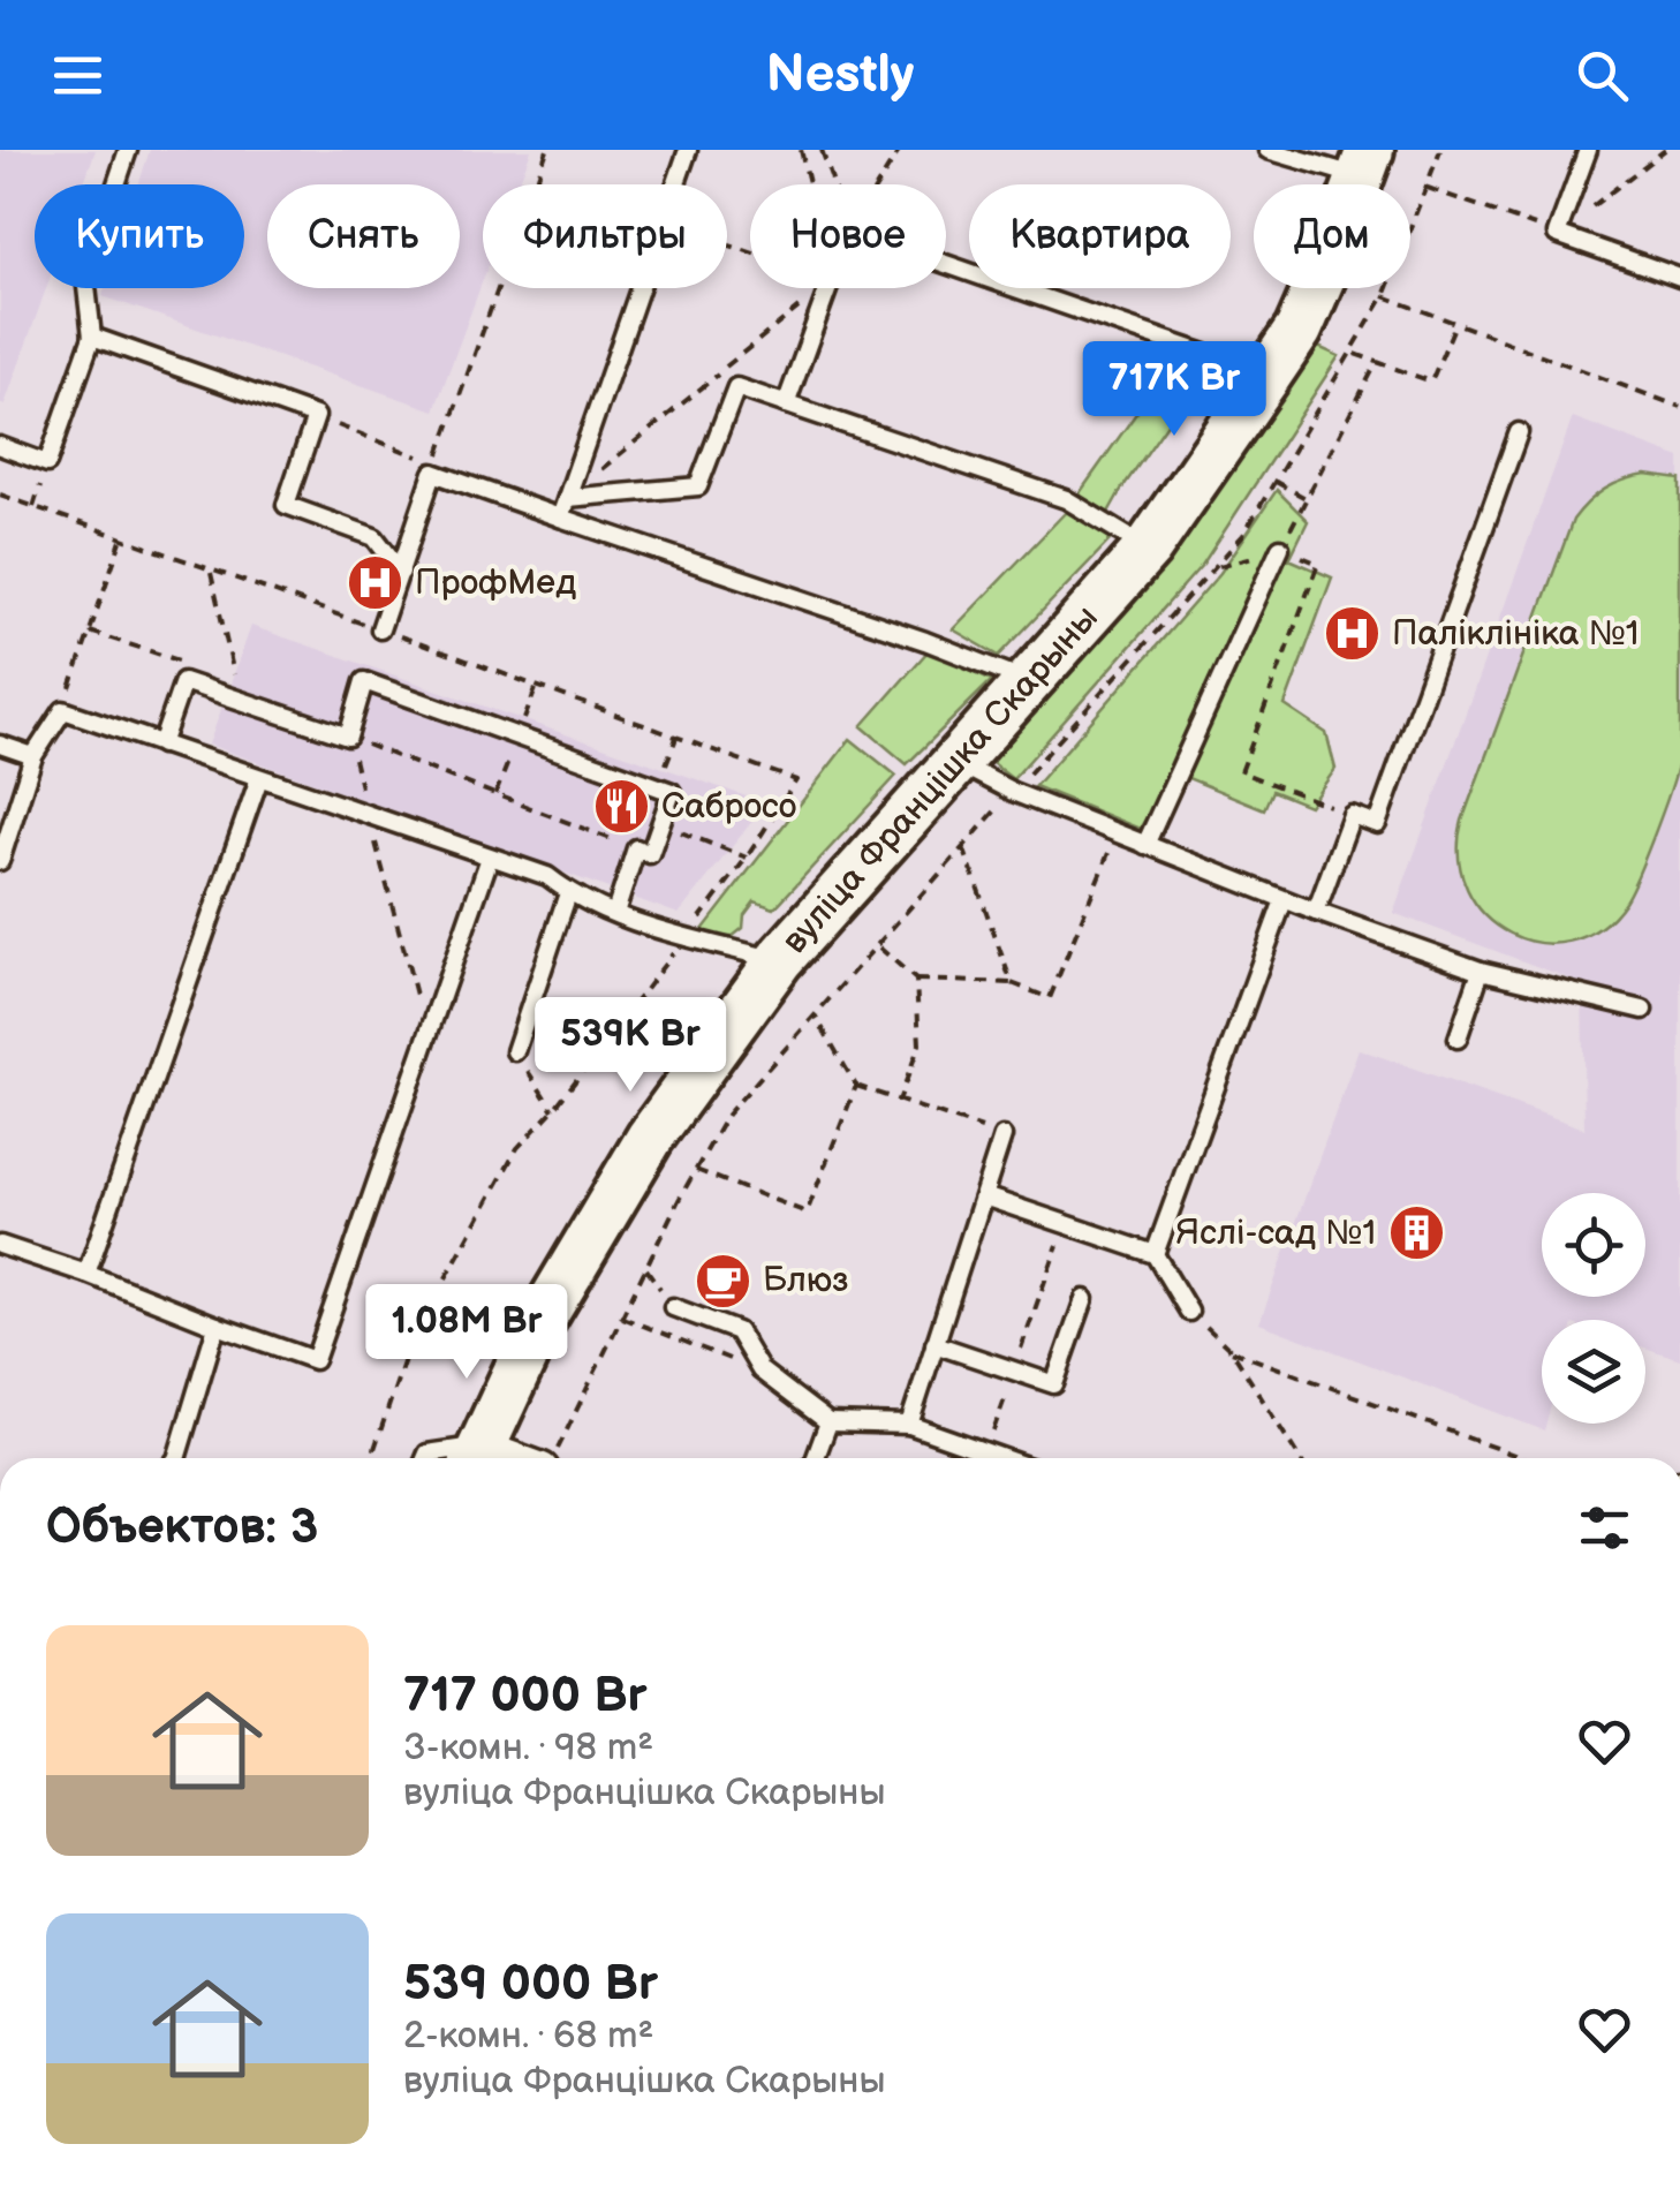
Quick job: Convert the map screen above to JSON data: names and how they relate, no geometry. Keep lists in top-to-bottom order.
{
  "streets": {
    "main road": ["вуліца Францішка Скарыны"]
  },
  "places": {
    "hospital": ["ПрофМед", "Паліклініка №1"],
    "restaurant": ["Сабросо"],
    "building": ["Яслі-сад №1"],
    "cafe": ["Блюз"]
  },
  "page": {
    "header": "Nestly",
    "chip": [
      "Купить",
      "Снять",
      "Фильтры",
      "Новое",
      "Квартира",
      "Дом"
    ],
    "price": ["717K Br", "539K Br", "1.08M Br"],
    "heading": "Объектов: 3",
    "list": [
      {
        "name": "717 000 Br",
        "note": "3-комн. · 98 m² · вуліца Францішка Скарыны"
      },
      {
        "name": "539 000 Br",
        "note": "2-комн. · 68 m² · вуліца Францішка Скарыны"
      }
    ]
  }
}
